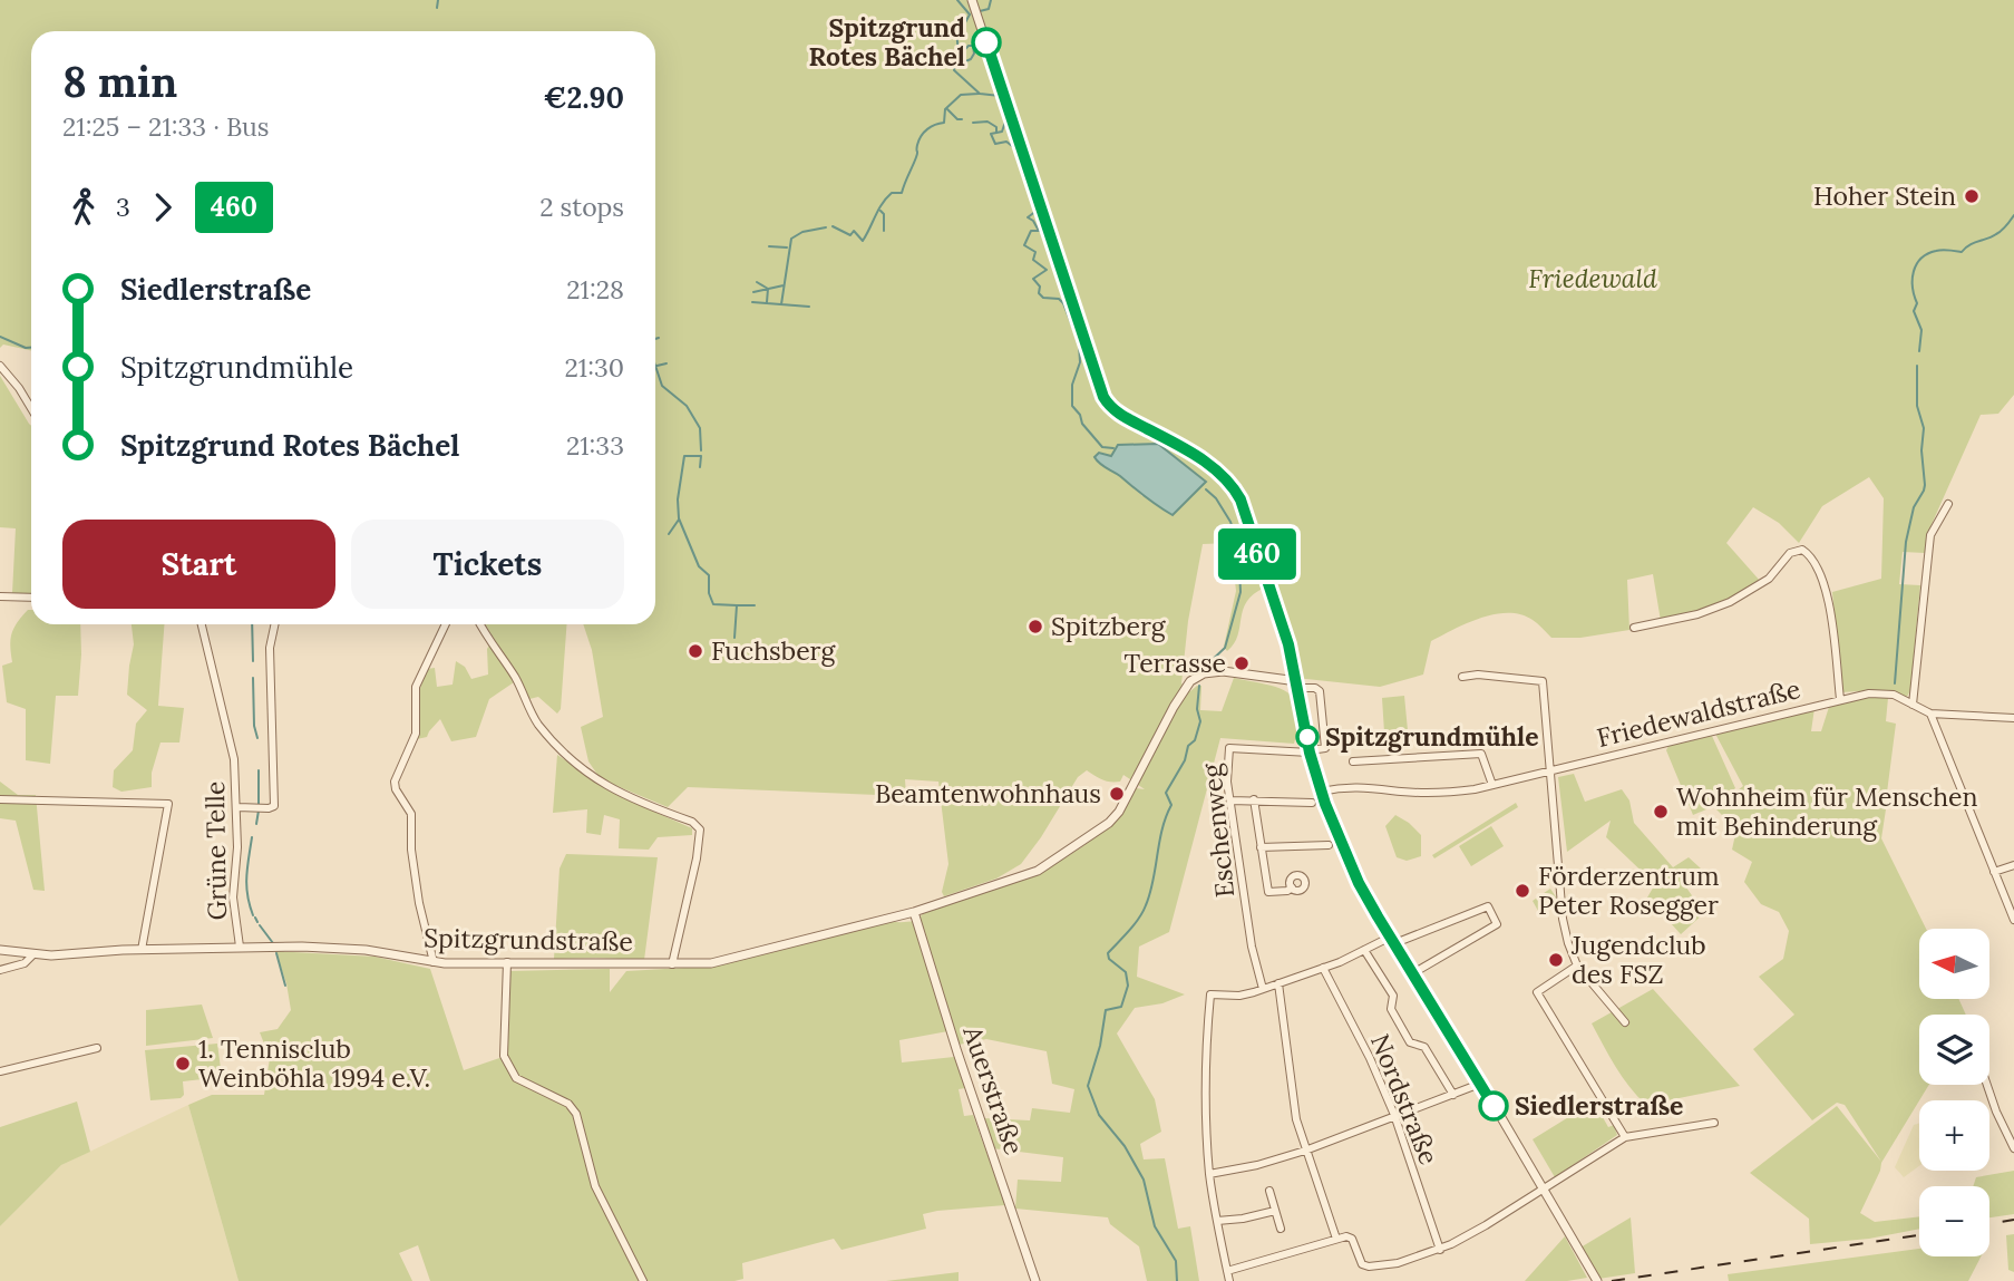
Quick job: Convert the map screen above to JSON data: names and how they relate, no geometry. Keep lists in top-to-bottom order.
{
  "streets": {
    "street": [
      "Friedewaldstraße",
      "Eschenweg",
      "Grüne Telle",
      "Spitzgrundstraße",
      "Auerstraße",
      "Nordstraße"
    ]
  },
  "crossings": [
    ["Grüne Telle", "Spitzgrundstraße"],
    ["Spitzgrundstraße", "Auerstraße"]
  ],
  "parks": ["Friedewald"],
  "places": [
    "Spitzgrund Rotes Bächel",
    "Hoher Stein",
    "Spitzberg",
    "Fuchsberg",
    "Terrasse",
    "Spitzgrundmühle",
    "Beamtenwohnhaus",
    "Wohnheim für Menschen mit Behinderung",
    "Förderzentrum Peter Rosegger",
    "Jugendclub des FSZ",
    "1. Tennisclub Weinböhla 1994 e.V.",
    "Siedlerstraße"
  ],
  "lines": ["bus line 460"],
  "north": "left",
  "page": {
    "on_map": "460",
    "heading": ["8 min", "21:25 – 21:33 · Bus", "€2.90"],
    "legs": ["3", "460", "2 stops"],
    "list": [
      {
        "name": "Siedlerstraße",
        "value": "21:28"
      },
      {
        "name": "Spitzgrundmühle",
        "value": "21:30"
      },
      {
        "name": "Spitzgrund Rotes Bächel",
        "value": "21:33"
      }
    ],
    "buttons": ["Start", "Tickets"],
    "map_buttons": ["+", "−"]
  }
}
